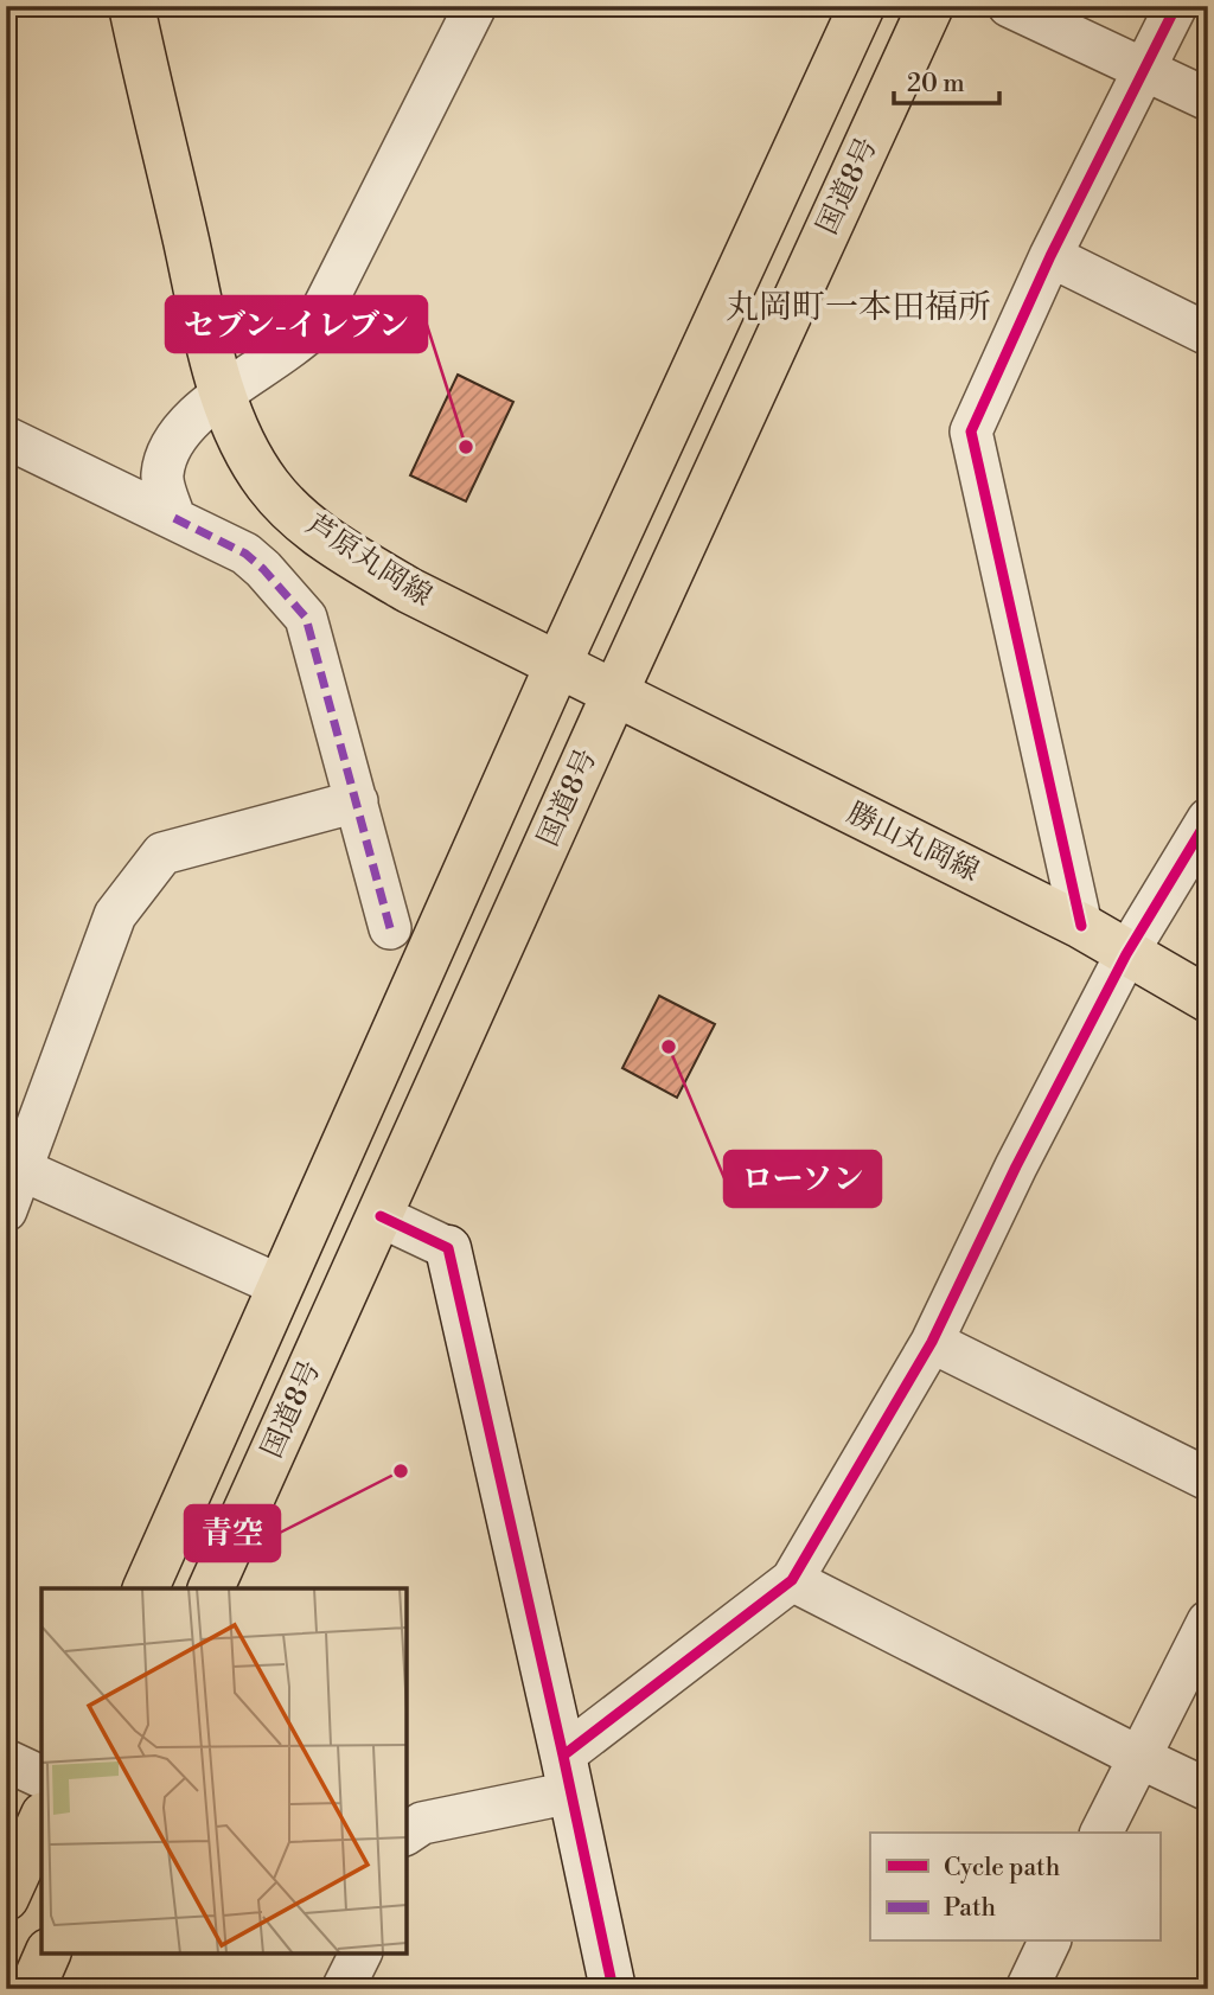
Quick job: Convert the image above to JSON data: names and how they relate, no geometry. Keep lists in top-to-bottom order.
{
  "streets": {
    "main road": ["国道8号", "芦原丸岡線", "勝山丸岡線"]
  },
  "crossings": [
    ["国道8号", "芦原丸岡線"],
    ["国道8号", "勝山丸岡線"],
    ["芦原丸岡線", "勝山丸岡線"]
  ],
  "districts": ["丸岡町一本田福所"],
  "places": ["セブン-イレブン", "ローソン", "青空"],
  "legend": ["Cycle path", "Path"],
  "scale_bar": "20 m"
}
